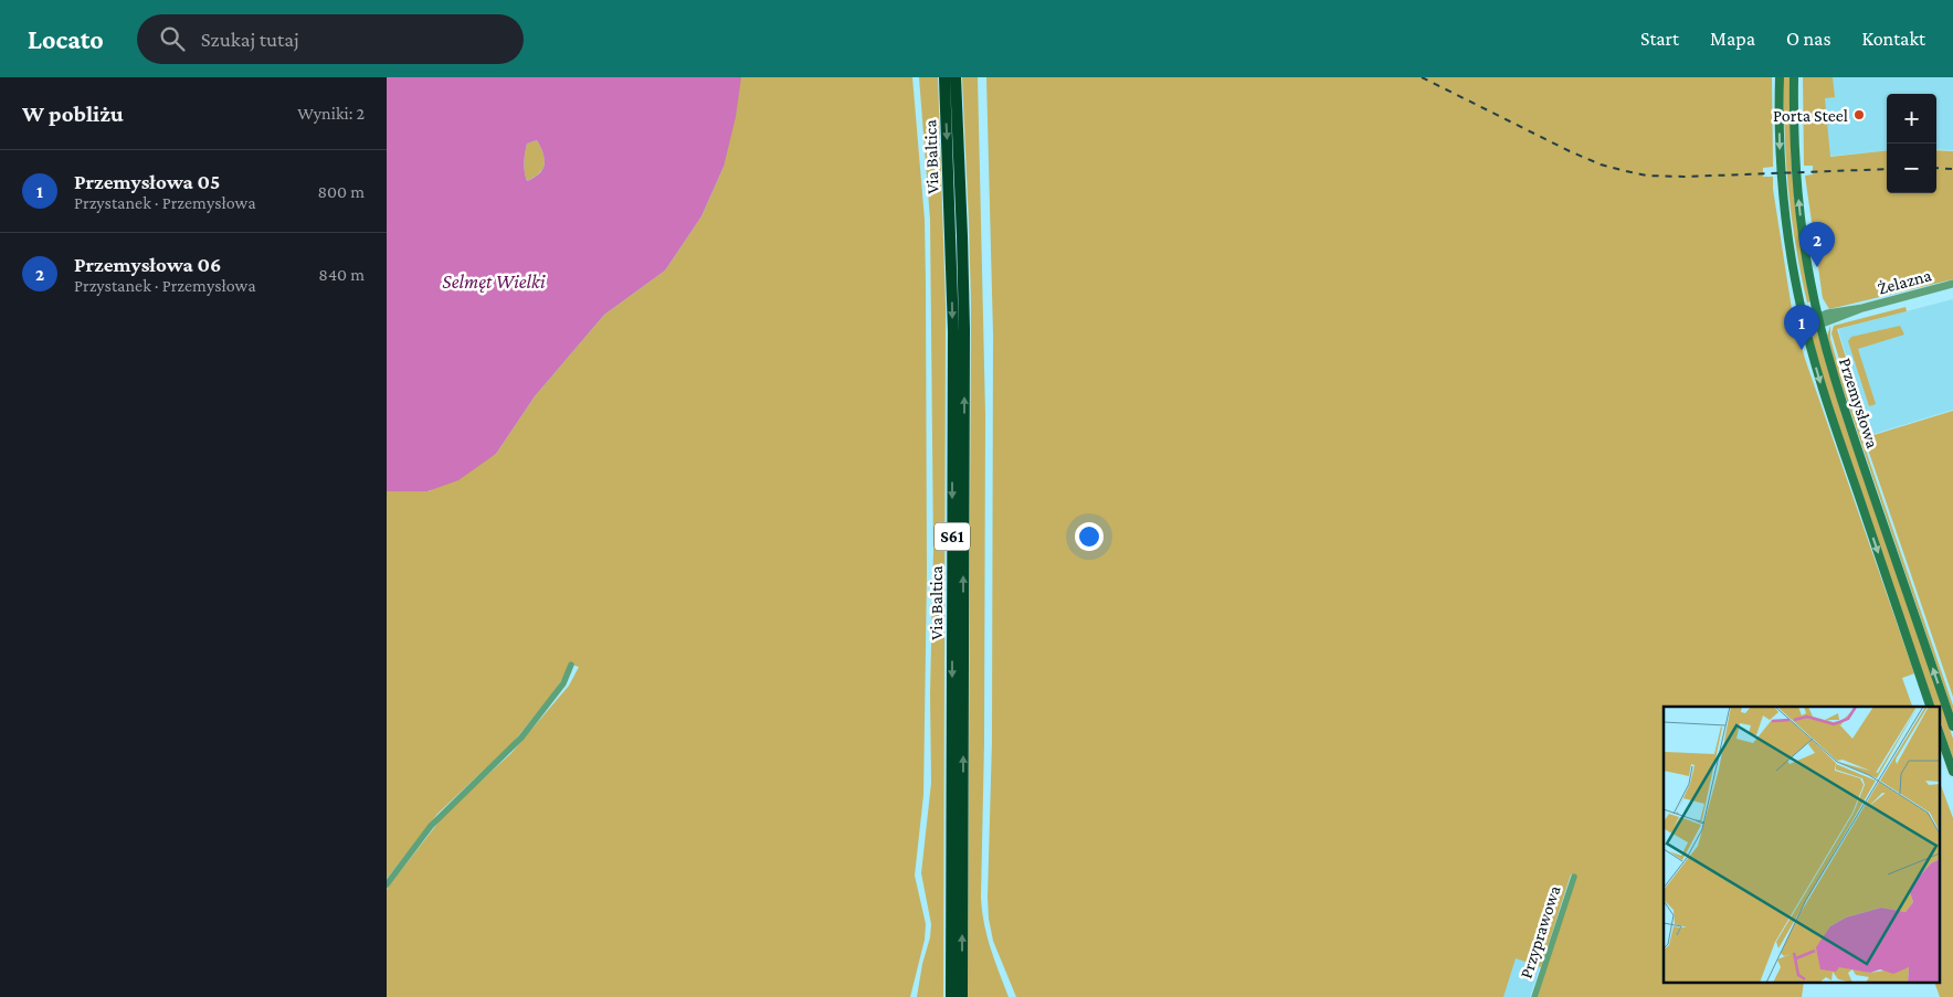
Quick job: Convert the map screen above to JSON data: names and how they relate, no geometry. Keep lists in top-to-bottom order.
{
  "streets": {
    "highway": ["Via Baltica", "S61"],
    "main road": ["Przemysłowa"],
    "street": ["Żelazna", "Przyprawowa"]
  },
  "crossings": [
    ["Żelazna", "Przemysłowa"]
  ],
  "water": ["Selmęt Wielki"],
  "places": ["Porta Steel"],
  "page": {
    "header": "Locato",
    "search": "Szukaj tutaj",
    "nav": [
      "Start",
      "Mapa",
      "O nas",
      "Kontakt"
    ],
    "heading": ["W pobliżu", "Wyniki: 2"],
    "map_buttons": ["+", "−"],
    "list": [
      {
        "mark": "1",
        "name": "Przemysłowa 05",
        "note": "Przystanek · Przemysłowa",
        "value": "800 m"
      },
      {
        "mark": "2",
        "name": "Przemysłowa 06",
        "note": "Przystanek · Przemysłowa",
        "value": "840 m"
      }
    ],
    "pins": ["2", "1"]
  }
}
